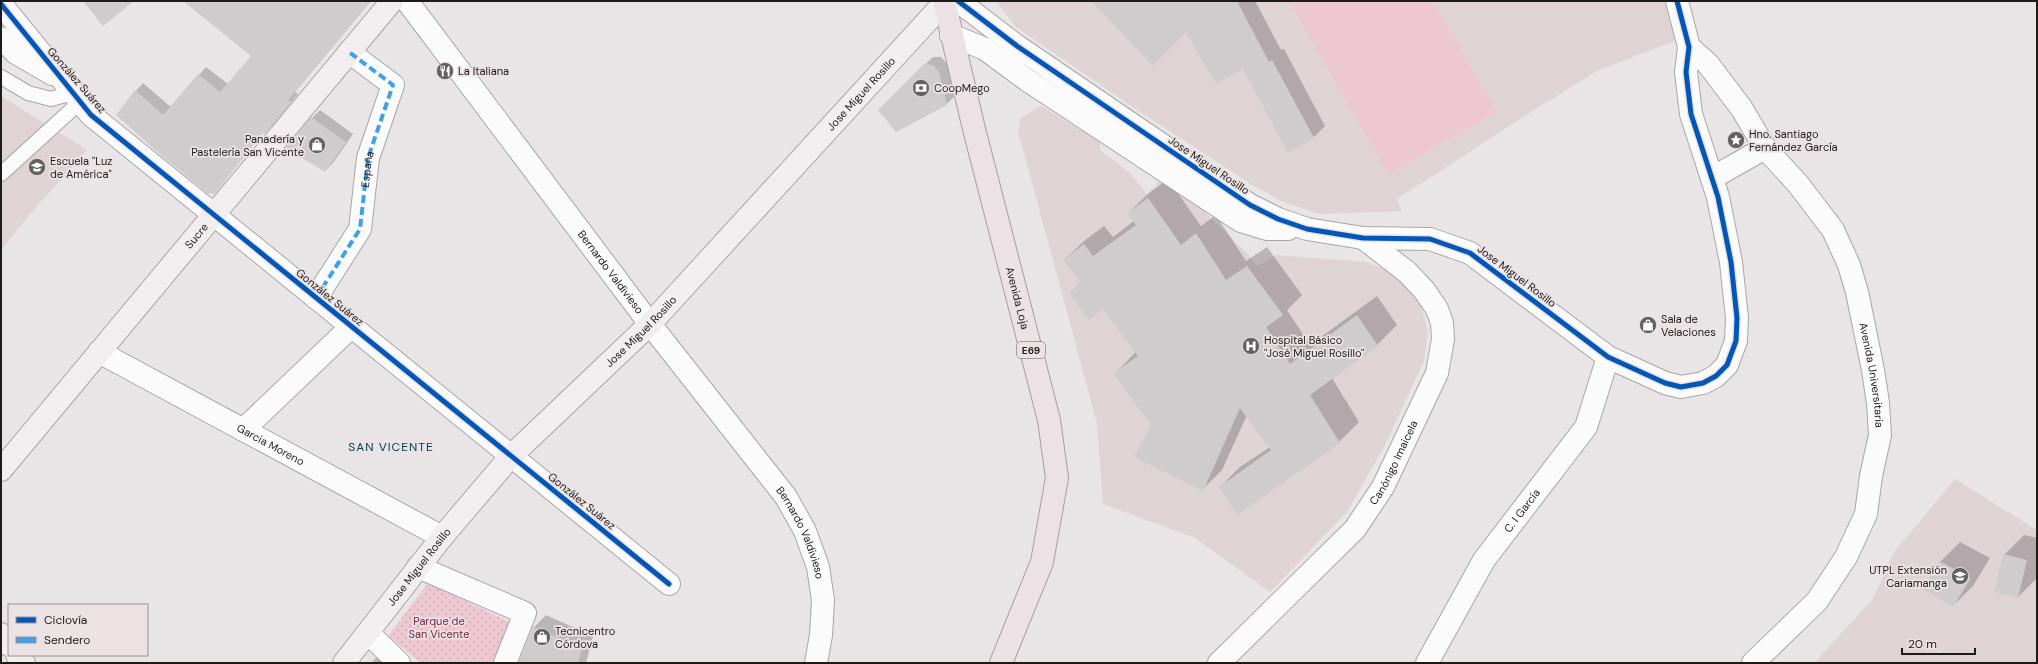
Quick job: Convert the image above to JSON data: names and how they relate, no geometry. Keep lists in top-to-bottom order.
{
  "streets": {
    "main road": [
      "Jose Miguel Rosillo",
      "Sucre",
      "Avenida Loja",
      "E69"
    ],
    "street": [
      "González Suárez",
      "España",
      "Bernardo Valdivieso",
      "Avenida Universitaria",
      "Garcia Moreno",
      "Canónigo Imaicela",
      "C. I García"
    ]
  },
  "crossings": [
    ["González Suárez", "Jose Miguel Rosillo"],
    ["González Suárez", "España"],
    ["González Suárez", "Sucre"],
    ["Jose Miguel Rosillo", "Bernardo Valdivieso"],
    ["Jose Miguel Rosillo", "Avenida Loja"],
    ["Jose Miguel Rosillo", "Avenida Universitaria"],
    ["Jose Miguel Rosillo", "Garcia Moreno"],
    ["Jose Miguel Rosillo", "Canónigo Imaicela"],
    ["Jose Miguel Rosillo", "C. I García"],
    ["España", "Sucre"],
    ["Sucre", "Garcia Moreno"]
  ],
  "districts": ["SAN VICENTE"],
  "parks": ["Parque de San Vicente"],
  "places": {
    "restaurant": ["La Italiana"],
    "bank": ["CoopMego"],
    "place": ["Hno. Santiago Fernández García"],
    "shop": ["Panadería y Pastelería San Vicente", "Sala de Velaciones", "Tecnicentro Córdova"],
    "school or university": ["Escuela \"Luz de América\"", "UTPL Extensión Cariamanga"],
    "hospital": ["Hospital Básico \"José Miguel Rosillo\""]
  },
  "legend": ["Ciclovía", "Sendero"],
  "scale_bar": "20 m"
}
